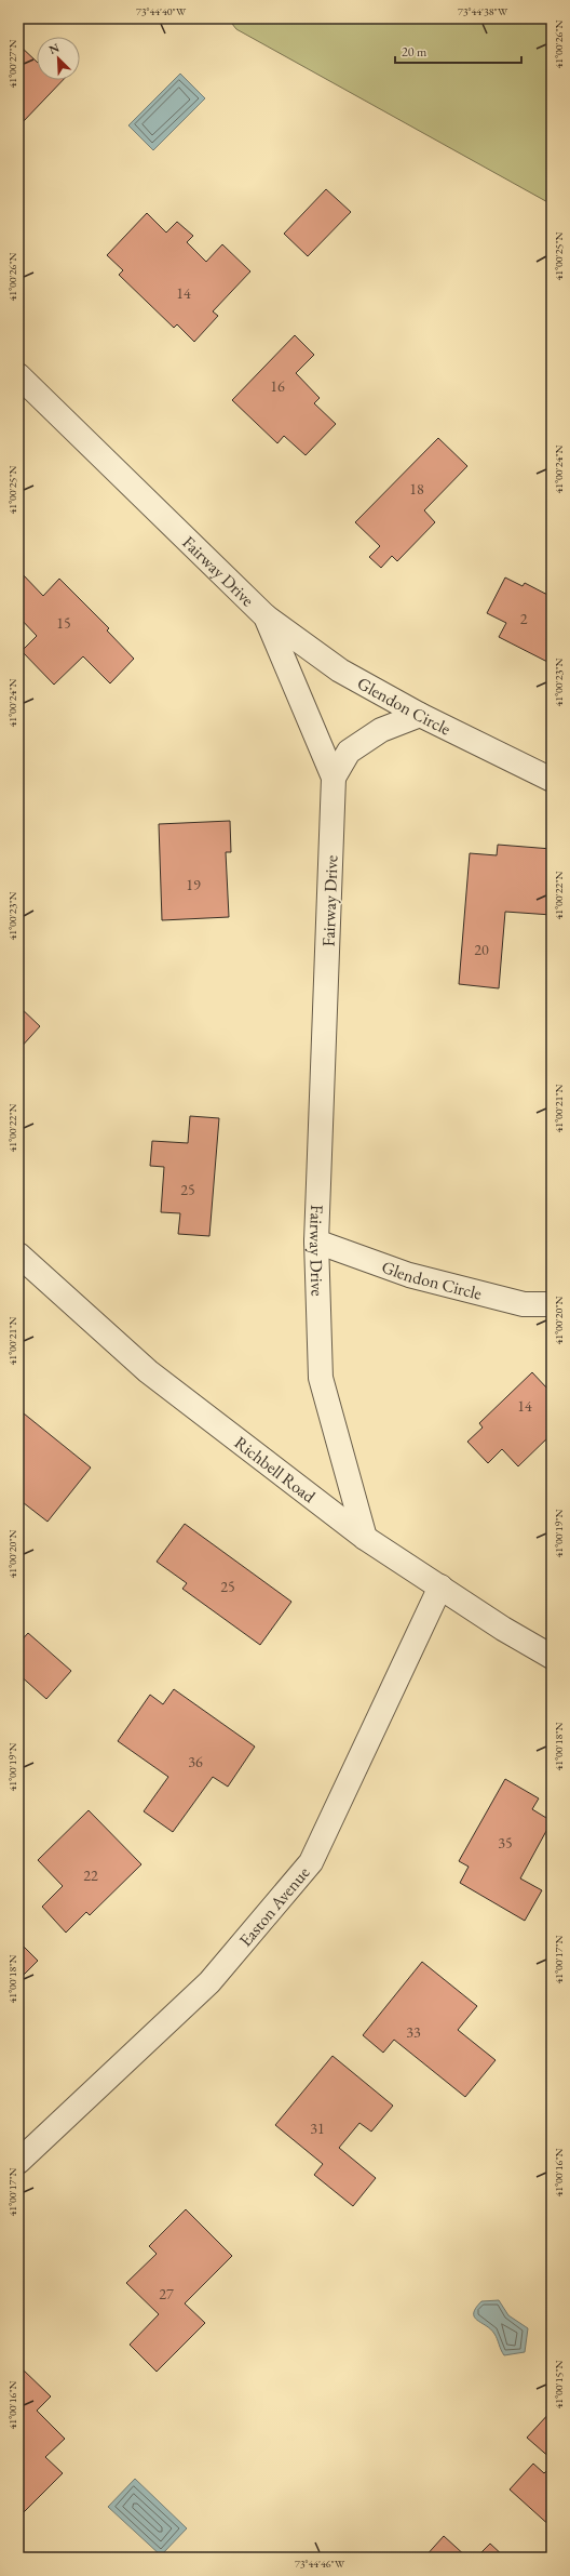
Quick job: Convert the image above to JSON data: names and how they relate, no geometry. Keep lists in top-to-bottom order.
{
  "streets": {
    "street": [
      "Fairway Drive",
      "Glendon Circle",
      "Richbell Road",
      "Easton Avenue"
    ]
  },
  "crossings": [
    ["Fairway Drive", "Glendon Circle"],
    ["Fairway Drive", "Richbell Road"],
    ["Richbell Road", "Easton Avenue"]
  ],
  "house_numbers": [
    "14",
    "16",
    "18",
    "2",
    "15",
    "19",
    "20",
    "25",
    "14",
    "25",
    "36",
    "35",
    "22",
    "33",
    "31",
    "27"
  ],
  "scale_bar": "20 m",
  "north": "top left",
  "coordinates": [
    "73°44'40\"W",
    "73°44'38\"W",
    "41°00'26\"N",
    "41°00'27\"N",
    "41°00'25\"N",
    "41°00'24\"N",
    "41°00'23\"N",
    "41°00'22\"N",
    "41°00'21\"N",
    "41°00'20\"N",
    "41°00'19\"N",
    "41°00'18\"N",
    "41°00'17\"N",
    "41°00'16\"N",
    "41°00'15\"N",
    "73°44'46\"W"
  ]
}
